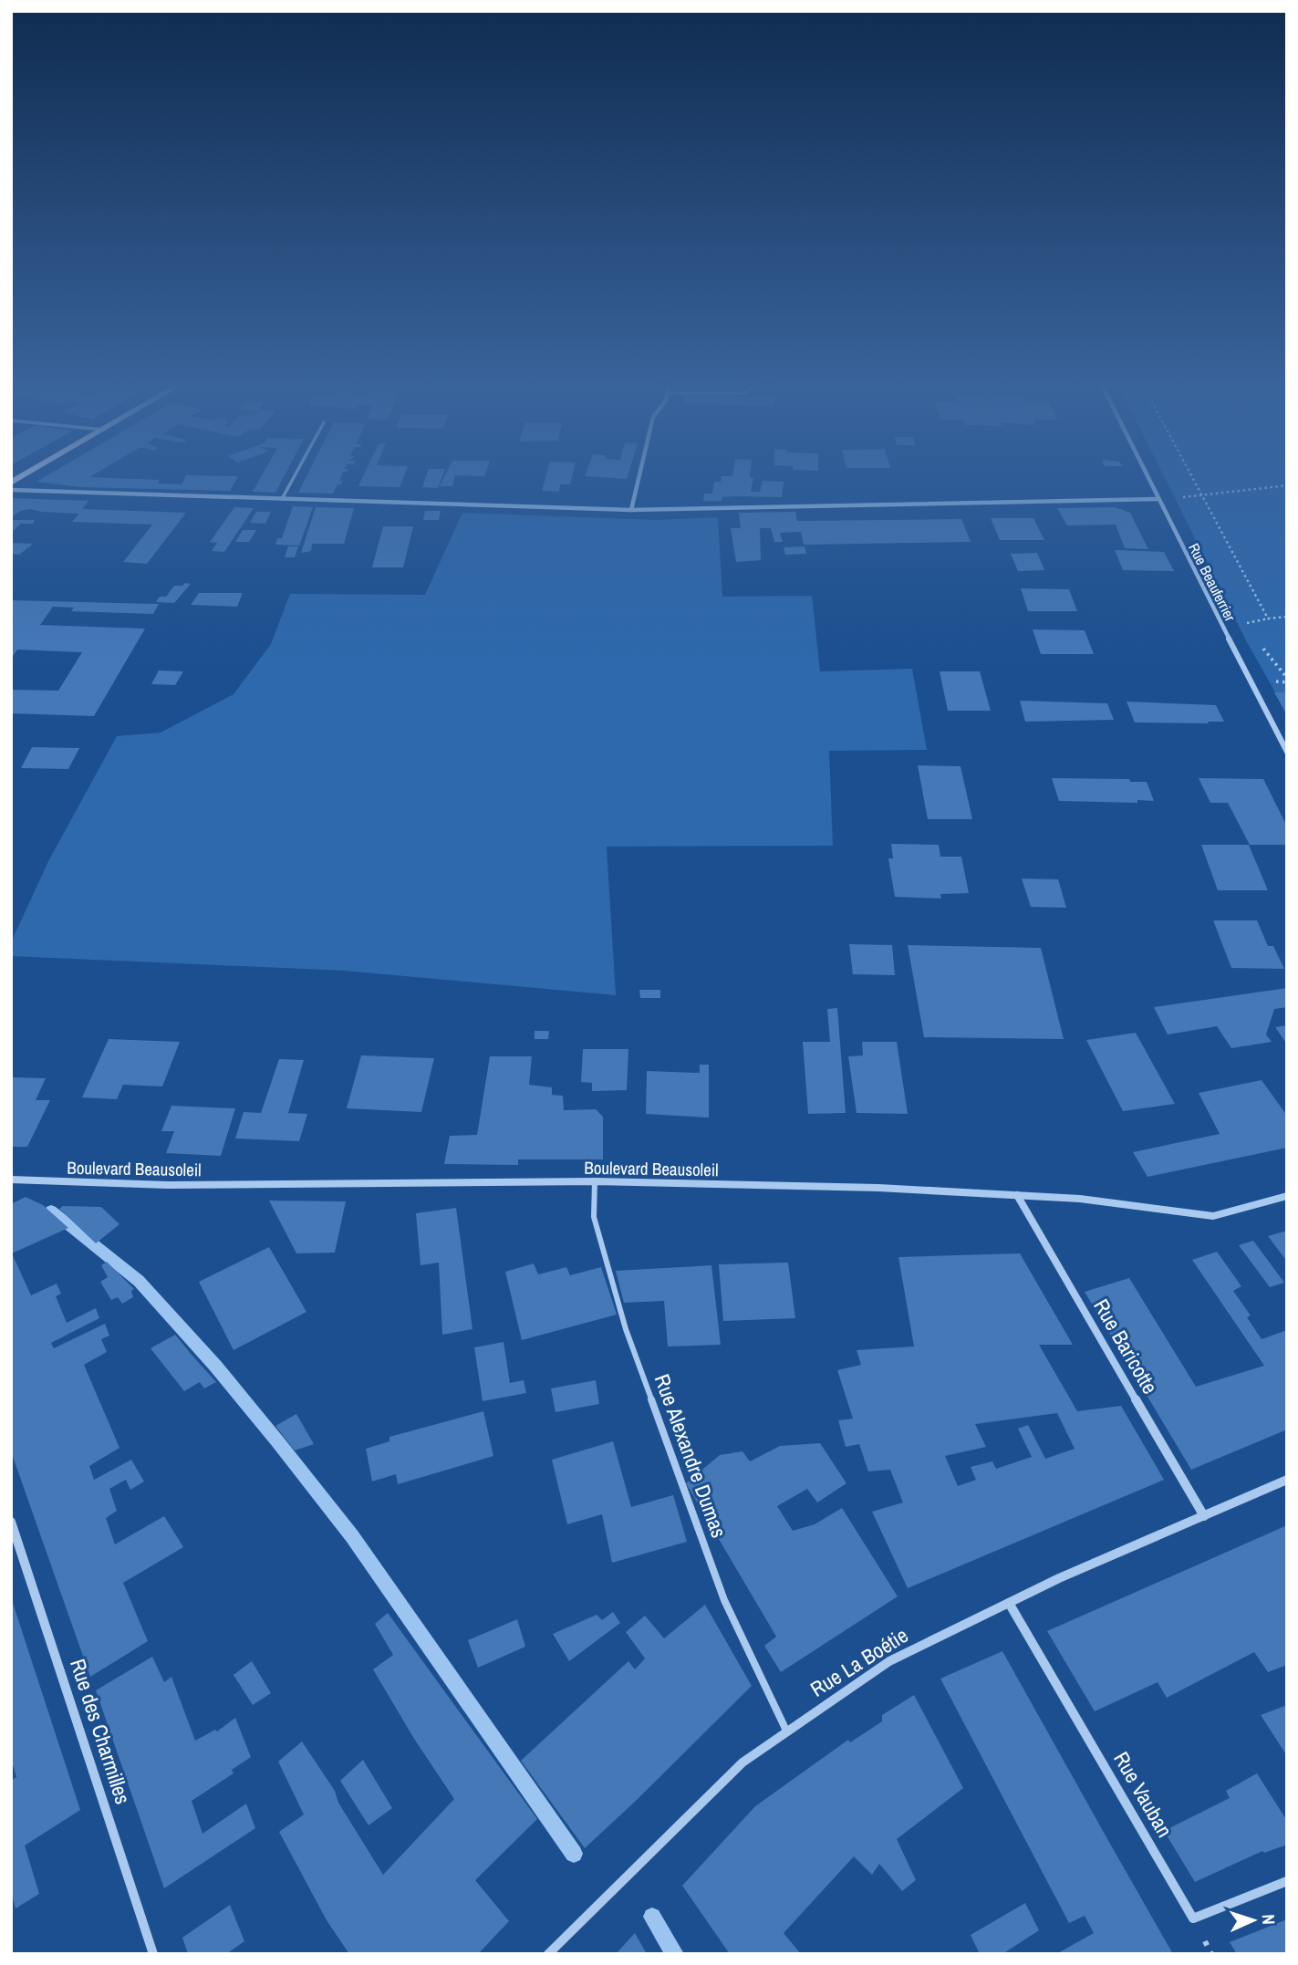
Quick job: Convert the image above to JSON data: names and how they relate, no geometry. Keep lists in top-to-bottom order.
{
  "streets": {
    "street": [
      "Rue Beauferrier",
      "Boulevard Beausoleil",
      "Rue Baricotte",
      "Rue La Boétie",
      "Rue des Charmilles",
      "Rue Vauban"
    ],
    "lane": ["Rue Alexandre Dumas"]
  },
  "crossings": [
    ["Boulevard Beausoleil", "Rue Baricotte"],
    ["Boulevard Beausoleil", "Rue Alexandre Dumas"],
    ["Rue Baricotte", "Rue La Boétie"],
    ["Rue Alexandre Dumas", "Rue La Boétie"],
    ["Rue La Boétie", "Rue Vauban"]
  ],
  "north": "right"
}
